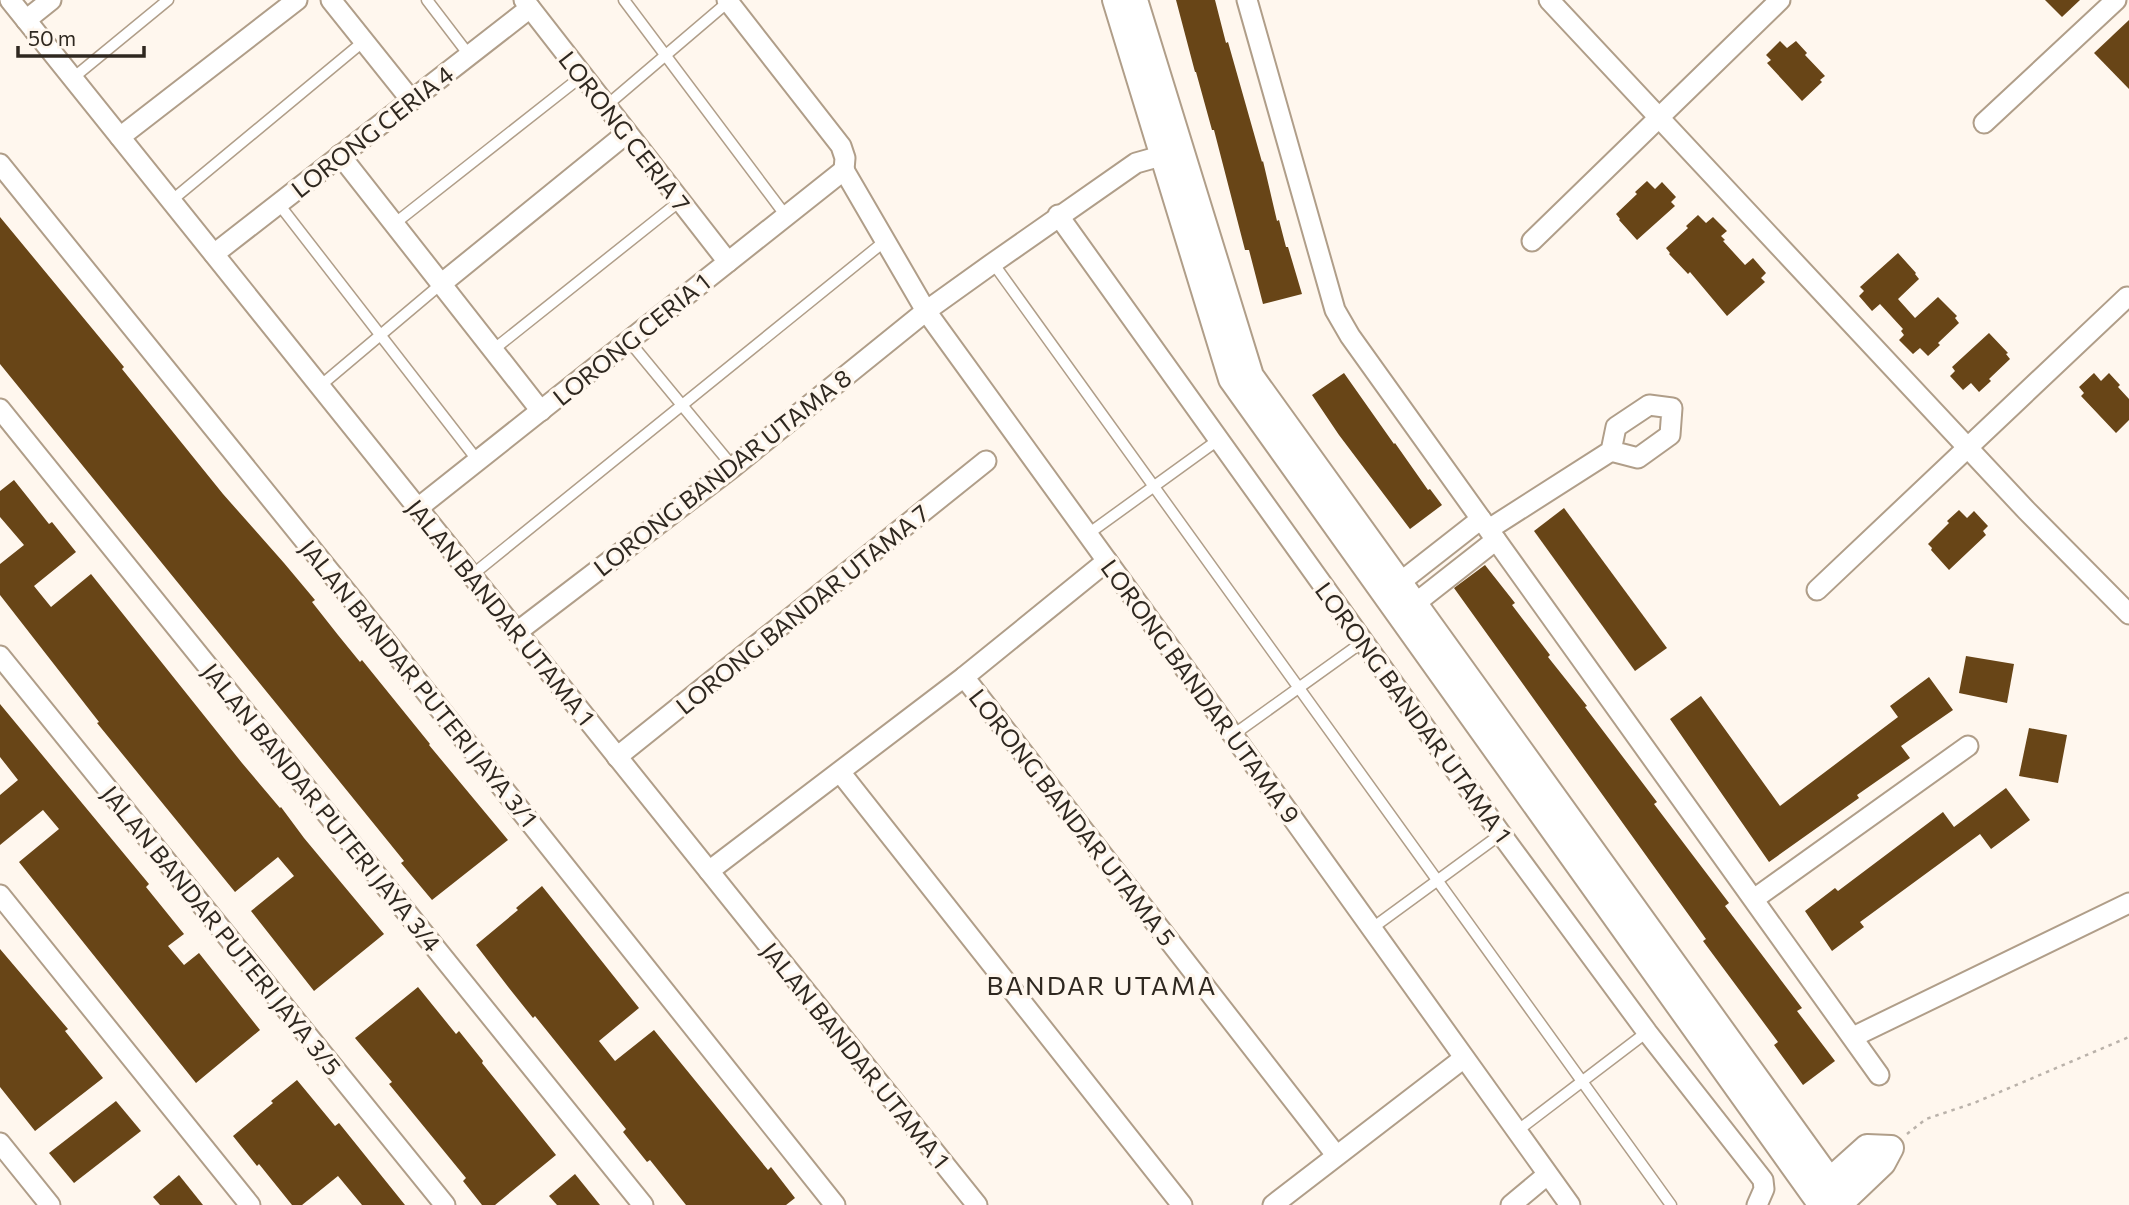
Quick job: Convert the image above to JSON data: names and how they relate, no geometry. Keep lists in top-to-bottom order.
{
  "streets": {
    "street": [
      "LORONG CERIA 4",
      "LORONG CERIA 7",
      "LORONG CERIA 1",
      "LORONG BANDAR UTAMA 8",
      "LORONG BANDAR UTAMA 7",
      "JALAN BANDAR UTAMA 1",
      "JALAN BANDAR PUTERI JAYA 3/1",
      "LORONG BANDAR UTAMA 9",
      "LORONG BANDAR UTAMA 1",
      "JALAN BANDAR PUTERI JAYA 3/4",
      "LORONG BANDAR UTAMA 5",
      "JALAN BANDAR PUTERI JAYA 3/5"
    ]
  },
  "crossings": [
    ["LORONG CERIA 4", "LORONG CERIA 7"],
    ["LORONG CERIA 4", "JALAN BANDAR UTAMA 1"],
    ["LORONG CERIA 7", "LORONG CERIA 1"],
    ["LORONG CERIA 1", "JALAN BANDAR UTAMA 1"],
    ["LORONG CERIA 1", "LORONG BANDAR UTAMA 9"],
    ["LORONG BANDAR UTAMA 8", "JALAN BANDAR UTAMA 1"],
    ["LORONG BANDAR UTAMA 8", "LORONG BANDAR UTAMA 9"],
    ["LORONG BANDAR UTAMA 8", "LORONG BANDAR UTAMA 1"],
    ["LORONG BANDAR UTAMA 7", "JALAN BANDAR UTAMA 1"]
  ],
  "districts": ["BANDAR UTAMA"],
  "scale_bar": "50 m"
}
